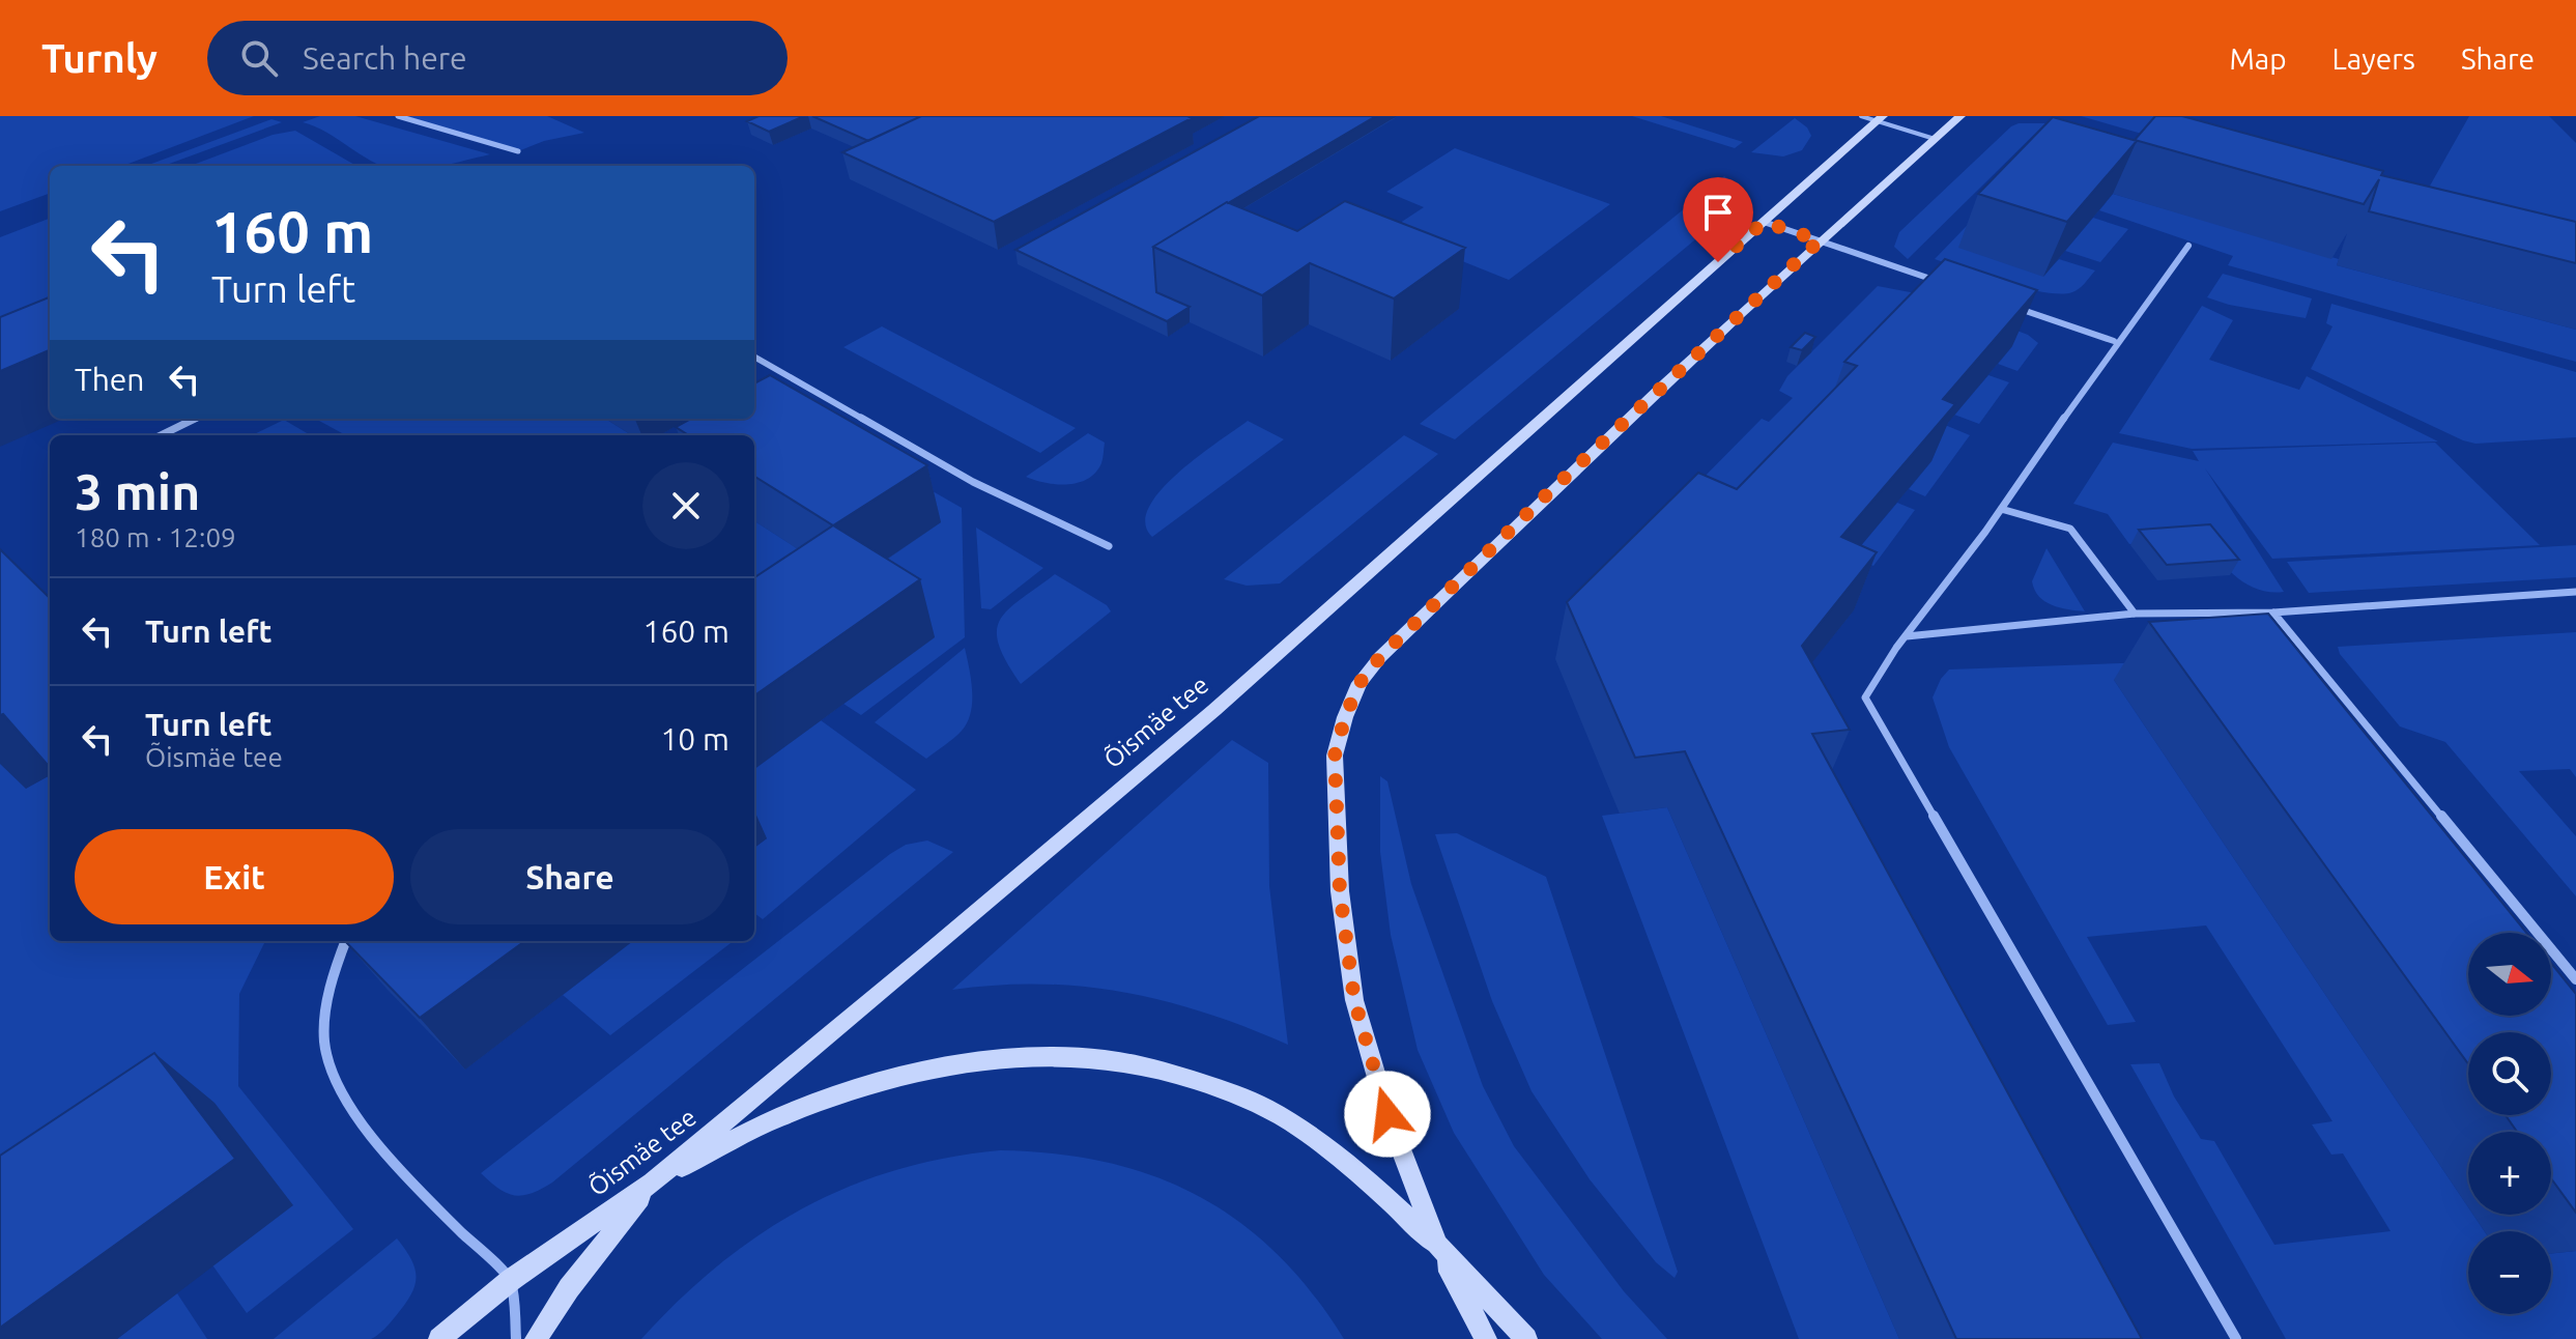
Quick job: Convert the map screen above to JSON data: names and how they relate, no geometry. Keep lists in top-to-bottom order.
{
  "streets": {
    "main road": ["Õismäe tee"]
  },
  "north": "right",
  "page": {
    "header": "Turnly",
    "search": "Search here",
    "nav": ["Map", "Layers", "Share"],
    "turn": ["160 m", "Turn left"],
    "then": "Then",
    "heading": ["3 min", "180 m · 12:09"],
    "list": [
      {
        "name": "Turn left",
        "value": "160 m"
      },
      {
        "name": "Turn left",
        "note": "Õismäe tee",
        "value": "10 m"
      }
    ],
    "buttons": ["Exit", "Share"],
    "map_buttons": ["+", "−"]
  }
}
